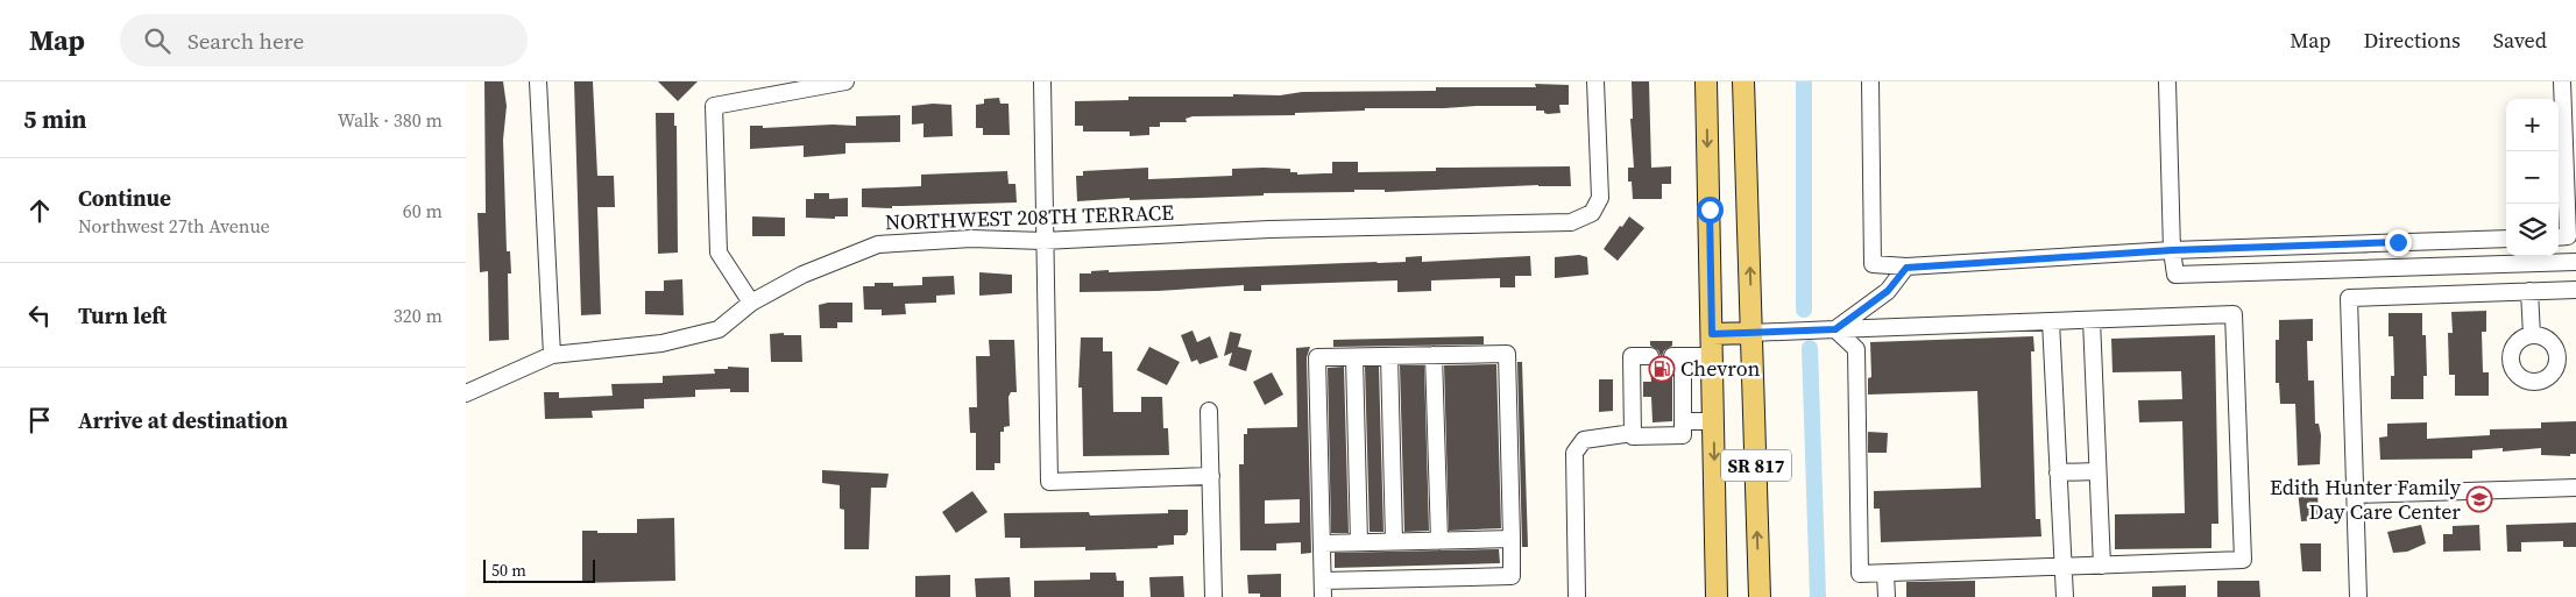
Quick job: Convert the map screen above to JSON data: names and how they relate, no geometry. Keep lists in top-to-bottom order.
{
  "streets": {
    "main road": ["SR 817"],
    "street": ["NORTHWEST 208TH TERRACE"]
  },
  "places": {
    "fuel station": ["Chevron"],
    "school or university": ["Edith Hunter Family Day Care Center"]
  },
  "scale_bar": "50 m",
  "page": {
    "header": "Map",
    "search": "Search here",
    "nav": ["Map", "Directions", "Saved"],
    "heading": ["5 min", "Walk · 380 m"],
    "map_buttons": ["+", "−"],
    "list": [
      ["Continue", "Northwest 27th Avenue", "60 m"],
      ["Turn left", "320 m"],
      "Arrive at destination"
    ],
    "scale": "50 m"
  }
}
